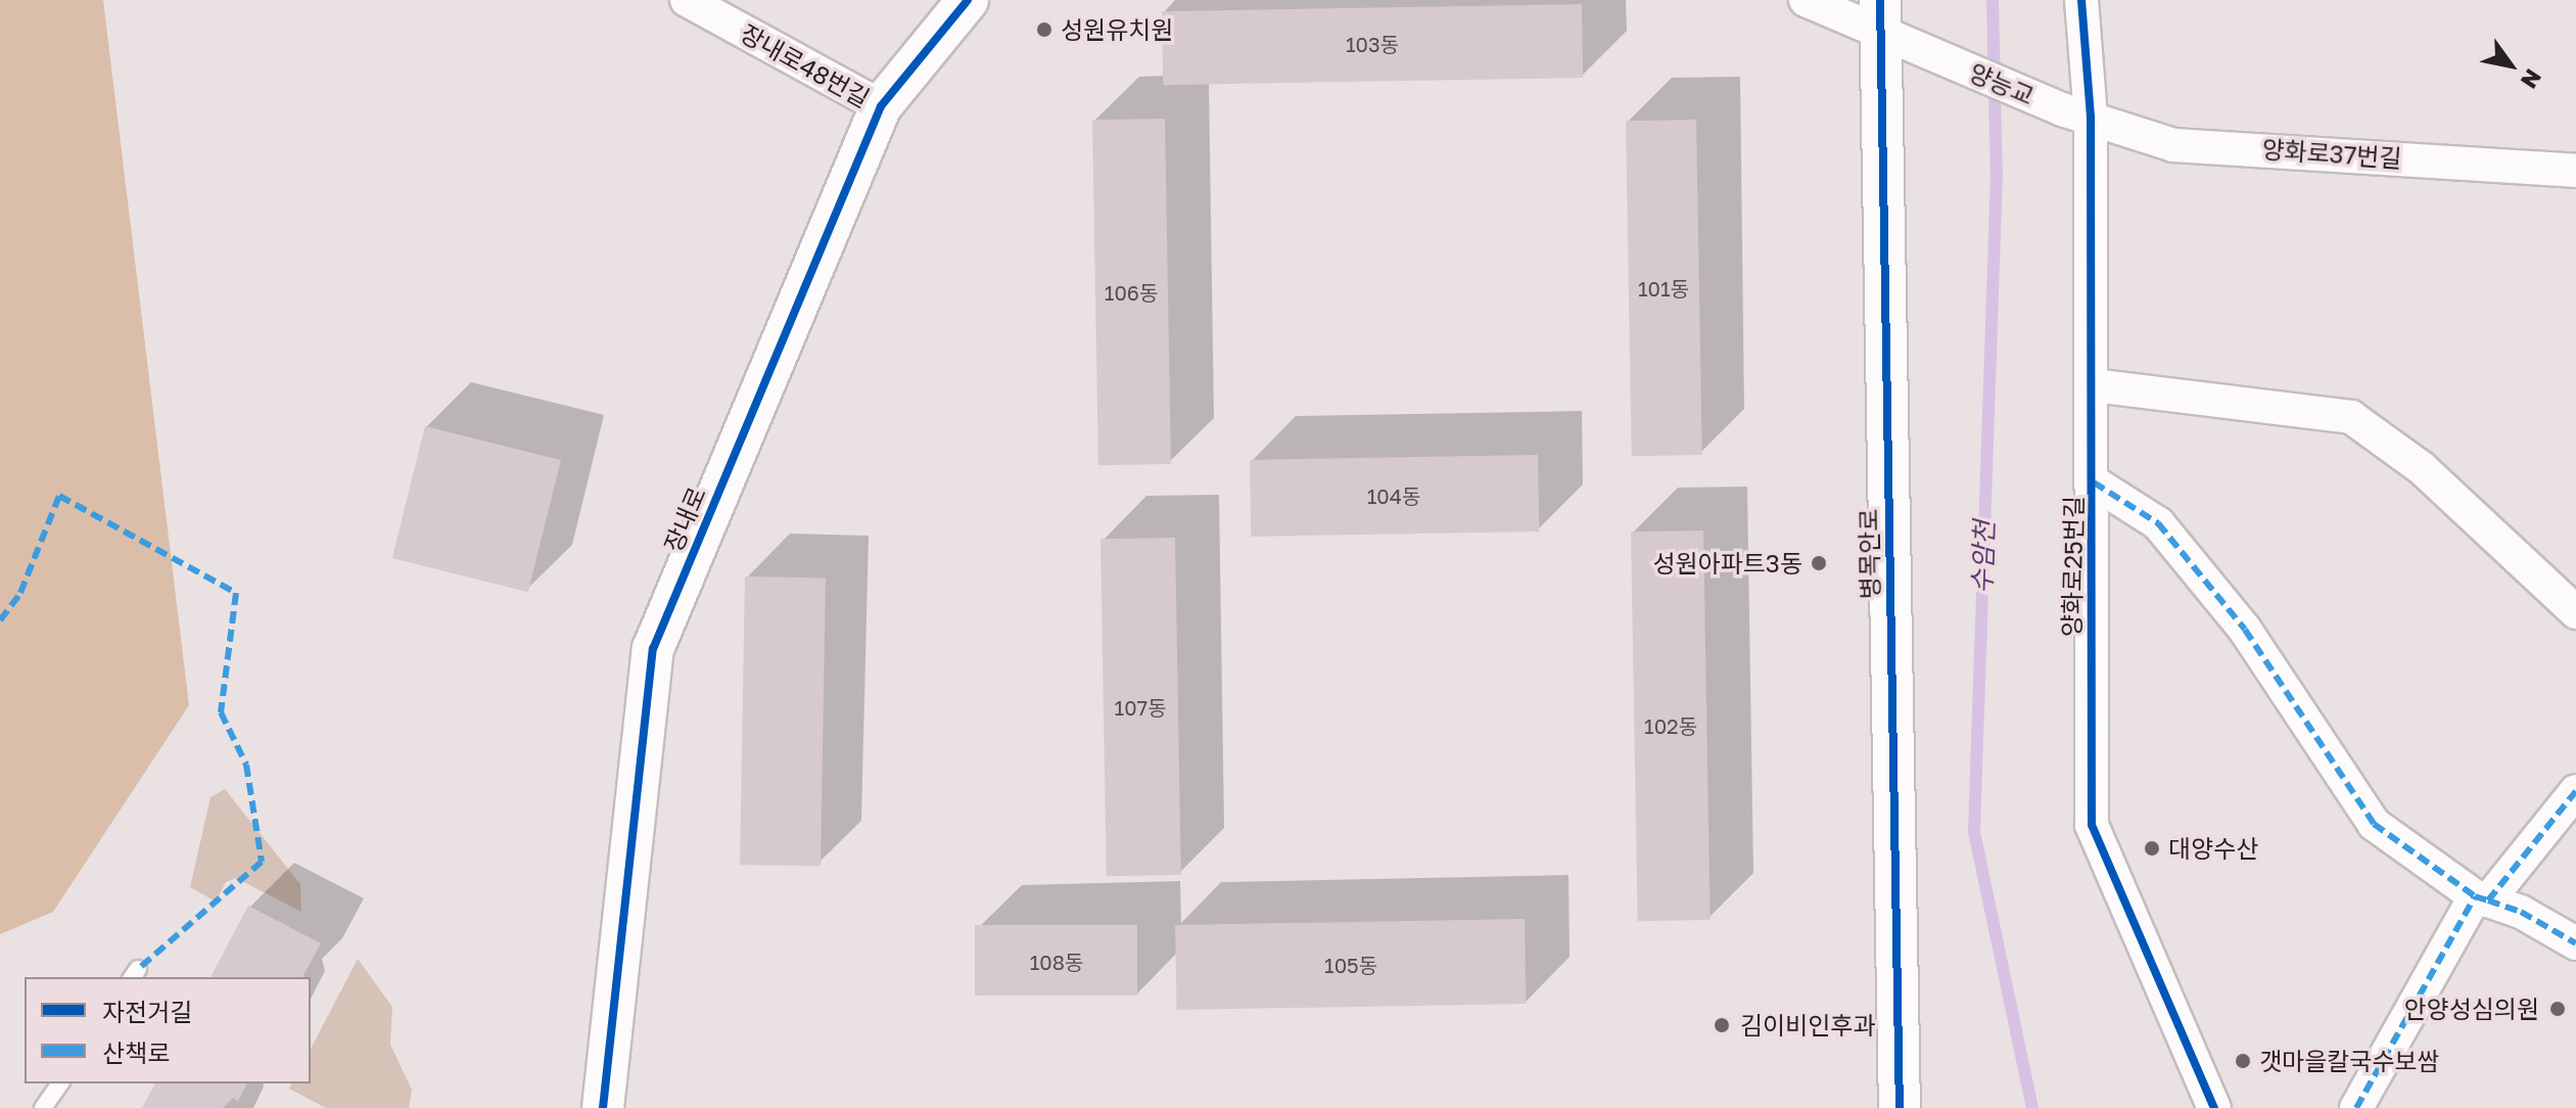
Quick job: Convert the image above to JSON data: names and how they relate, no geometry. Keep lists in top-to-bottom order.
{
  "streets": {
    "street": [
      "장내로48번길",
      "양능교",
      "양화로37번길",
      "장내로",
      "병목안로",
      "양화로25번길"
    ]
  },
  "crossings": [
    ["장내로48번길", "장내로"],
    ["양능교", "양화로37번길"],
    ["양능교", "병목안로"],
    ["양능교", "양화로25번길"],
    ["양화로37번길", "양화로25번길"]
  ],
  "water": ["수암천"],
  "places": [
    "성원유치원",
    "성원아파트3동",
    "대양수산",
    "안양성심의원",
    "김이비인후과",
    "갯마을칼국수보쌈"
  ],
  "house_numbers": [
    "103동",
    "101동",
    "106동",
    "104동",
    "107동",
    "102동",
    "108동",
    "105동"
  ],
  "legend": ["자전거길", "산책로"],
  "north": "bottom right"
}
